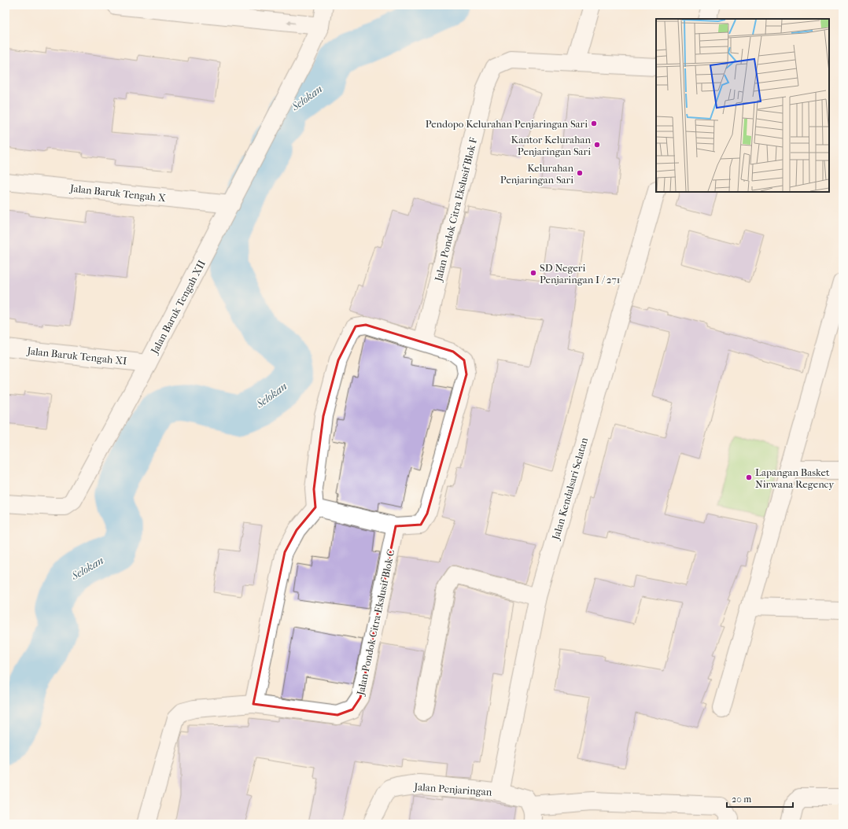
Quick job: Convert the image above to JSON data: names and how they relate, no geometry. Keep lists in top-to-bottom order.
{
  "streets": {
    "street": [
      "Jalan Baruk Tengah X",
      "Jalan Pondok Citra Ekslusif Blok F",
      "Jalan Baruk Tengah XII",
      "Jalan Baruk Tengah XI",
      "Jalan Kendalsari Selatan",
      "Jalan Pondok Citra Ekslusif Blok C",
      "Jalan Penjaringan"
    ]
  },
  "crossings": [
    ["Jalan Baruk Tengah X", "Jalan Baruk Tengah XII"],
    ["Jalan Baruk Tengah XII", "Jalan Baruk Tengah XI"],
    ["Jalan Kendalsari Selatan", "Jalan Penjaringan"]
  ],
  "water": ["Selokan"],
  "places": [
    "Pendopo Kelurahan Penjaringan Sari",
    "Kantor Kelurahan Penjaringan Sari",
    "Kelurahan Penjaringan Sari",
    "SD Negeri Penjaringan I / 271",
    "Lapangan Basket Nirwana Regency"
  ],
  "scale_bar": "20 m"
}
